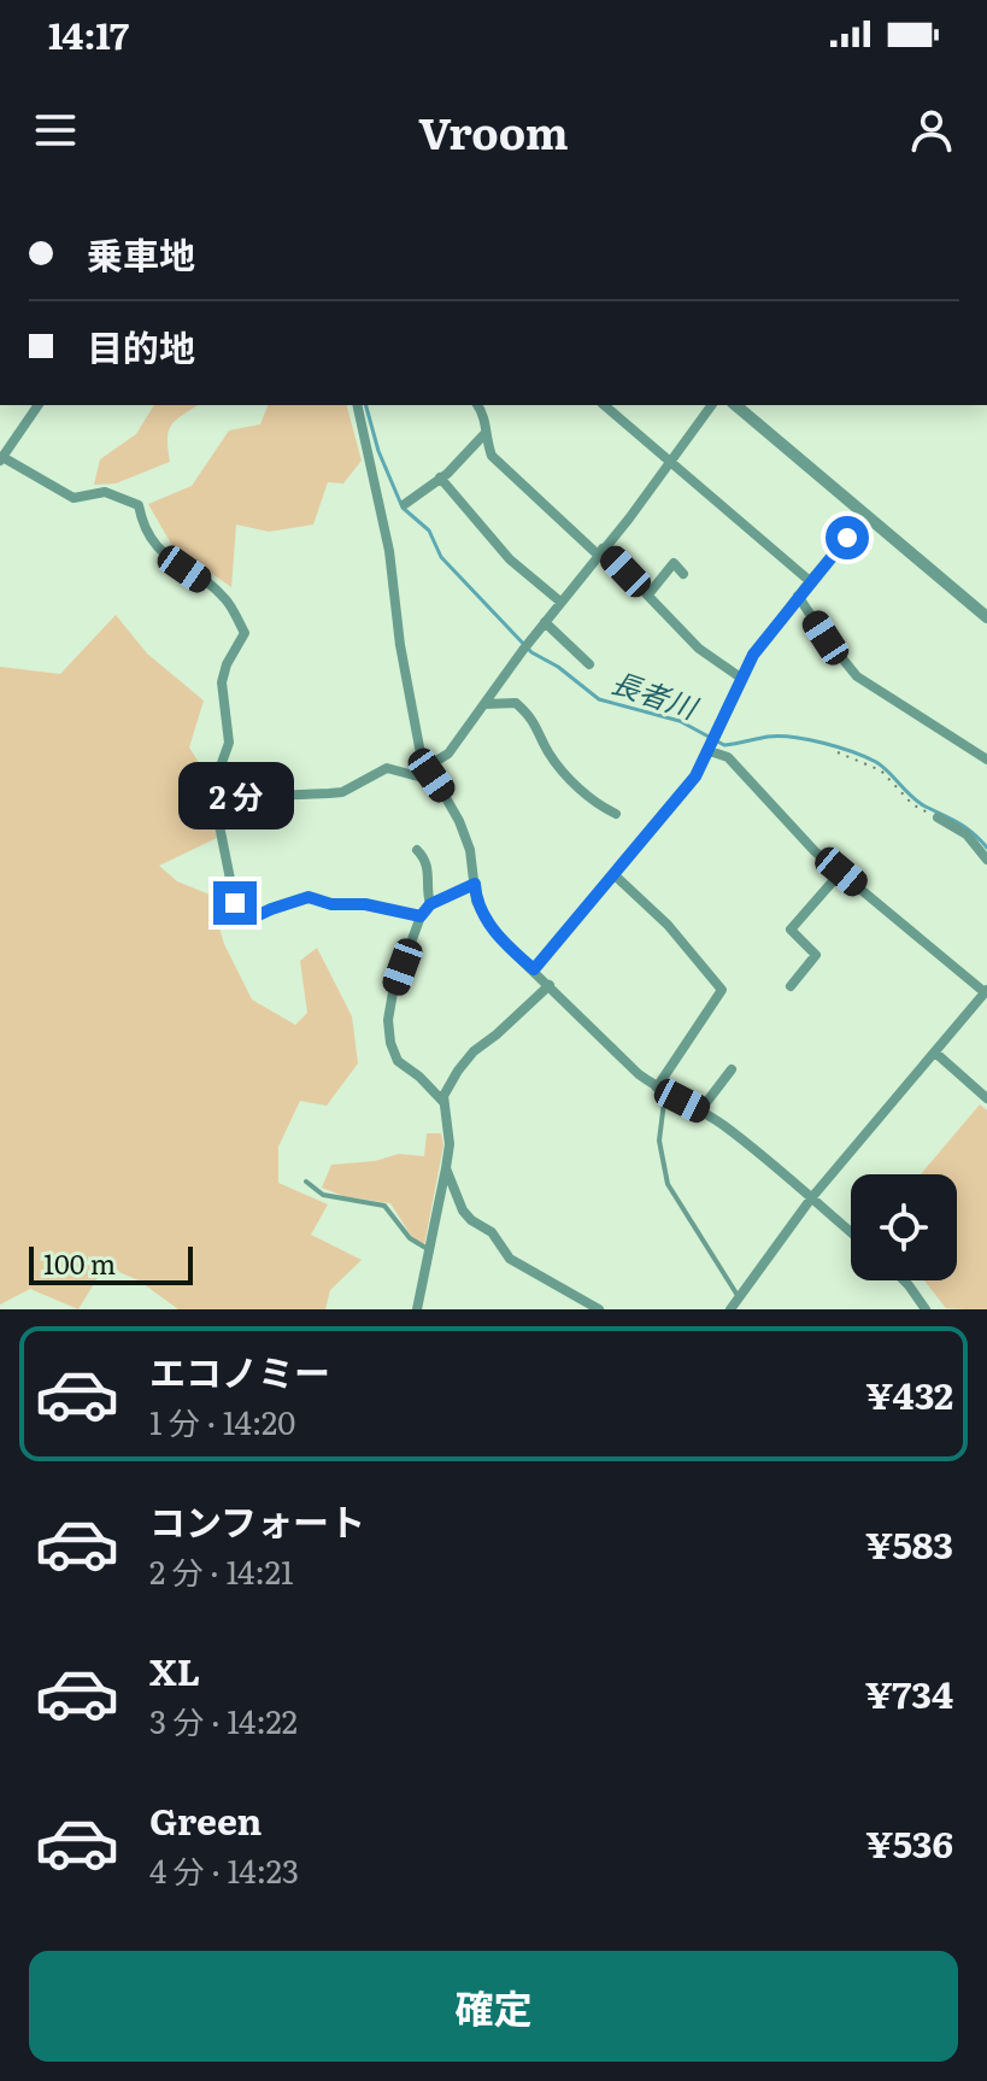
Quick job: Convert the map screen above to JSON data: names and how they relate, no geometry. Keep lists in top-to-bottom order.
{
  "water": ["長者川"],
  "scale_bar": "100 m",
  "page": {
    "status": "14:17",
    "header": "Vroom",
    "banner": ["乗車地", "目的地"],
    "bubble": "2 分",
    "scale": "100 m",
    "list": [
      {
        "name": "エコノミー",
        "note": "1 分 · 14:20",
        "value": "¥432"
      },
      {
        "name": "コンフォート",
        "note": "2 分 · 14:21",
        "value": "¥583"
      },
      {
        "name": "XL",
        "note": "3 分 · 14:22",
        "value": "¥734"
      },
      {
        "name": "Green",
        "note": "4 分 · 14:23",
        "value": "¥536"
      }
    ],
    "buttons": "確定"
  }
}
